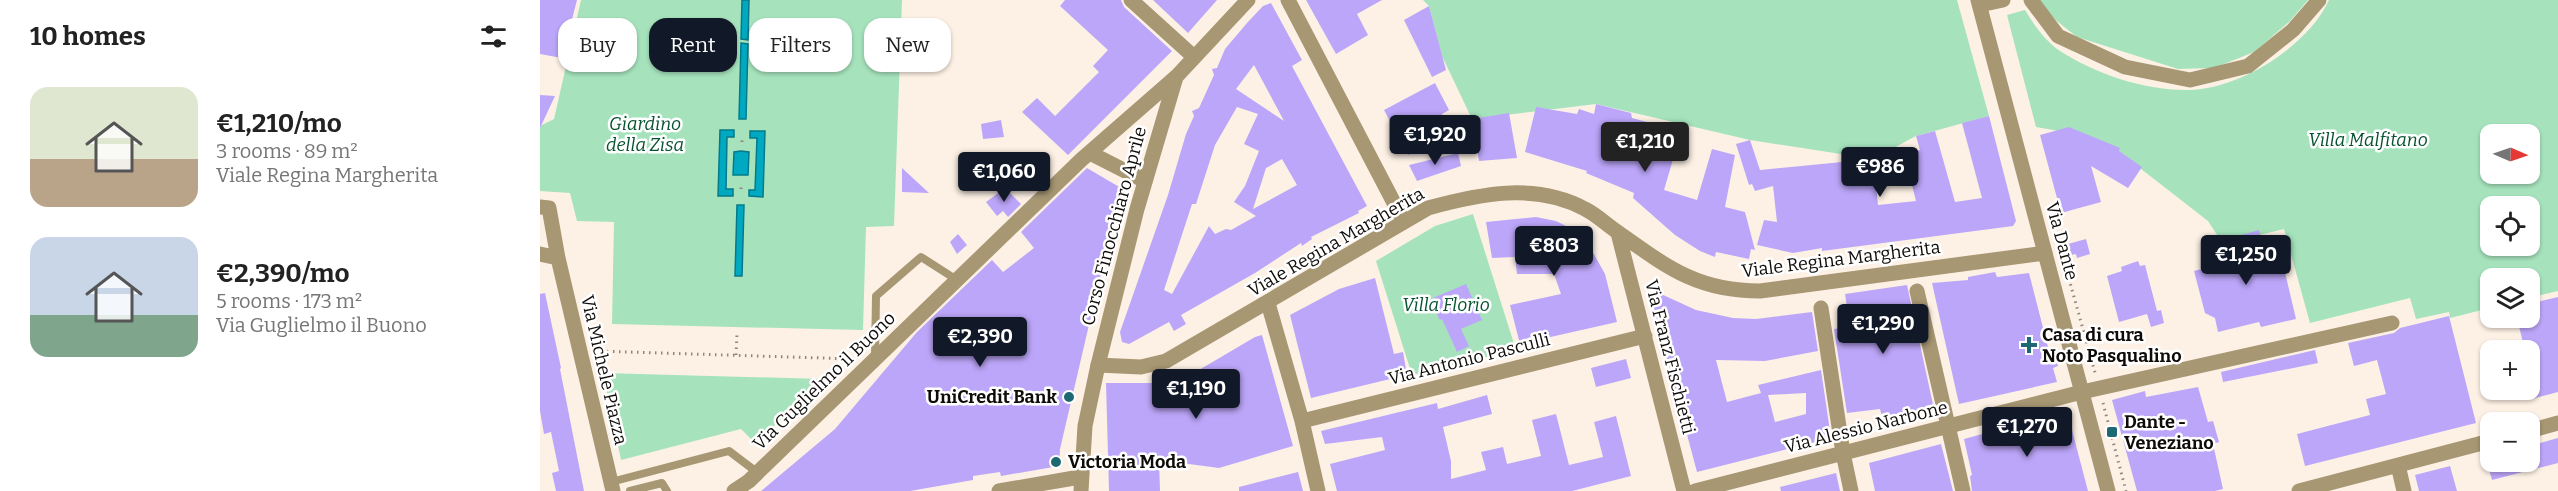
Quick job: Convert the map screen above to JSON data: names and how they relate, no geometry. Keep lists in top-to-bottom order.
{
  "streets": {
    "street": [
      "Corso Finocchiaro Aprile",
      "Via Dante",
      "Viale Regina Margherita",
      "Via Franz Fischietti",
      "Via Antonio Pasculli",
      "Via Michele Piazza",
      "Via Guglielmo il Buono",
      "Via Alessio Narbone"
    ]
  },
  "crossings": [
    ["Corso Finocchiaro Aprile", "Viale Regina Margherita"],
    ["Corso Finocchiaro Aprile", "Via Guglielmo il Buono"],
    ["Via Dante", "Viale Regina Margherita"],
    ["Via Dante", "Via Alessio Narbone"],
    ["Viale Regina Margherita", "Via Franz Fischietti"],
    ["Via Franz Fischietti", "Via Antonio Pasculli"]
  ],
  "parks": ["Giardino della Zisa", "Villa Malfitano", "Villa Florio"],
  "places": {
    "health": ["Casa di cura Noto Pasqualino"],
    "other": ["UniCredit Bank", "Victoria Moda"],
    "transit": ["Dante - Veneziano"]
  },
  "north": "right",
  "page": {
    "heading": "10 homes",
    "chip": [
      "Buy",
      "Rent",
      "Filters",
      "New"
    ],
    "list": [
      {
        "name": "€1,210/mo",
        "note": "3 rooms · 89 m² · Viale Regina Margherita"
      },
      {
        "name": "€2,390/mo",
        "note": "5 rooms · 173 m² · Via Guglielmo il Buono"
      }
    ],
    "price": [
      "€1,920",
      "€1,210",
      "€986",
      "€1,060",
      "€803",
      "€1,250",
      "€1,290",
      "€2,390",
      "€1,190",
      "€1,270"
    ],
    "map_buttons": ["+", "−"]
  }
}
